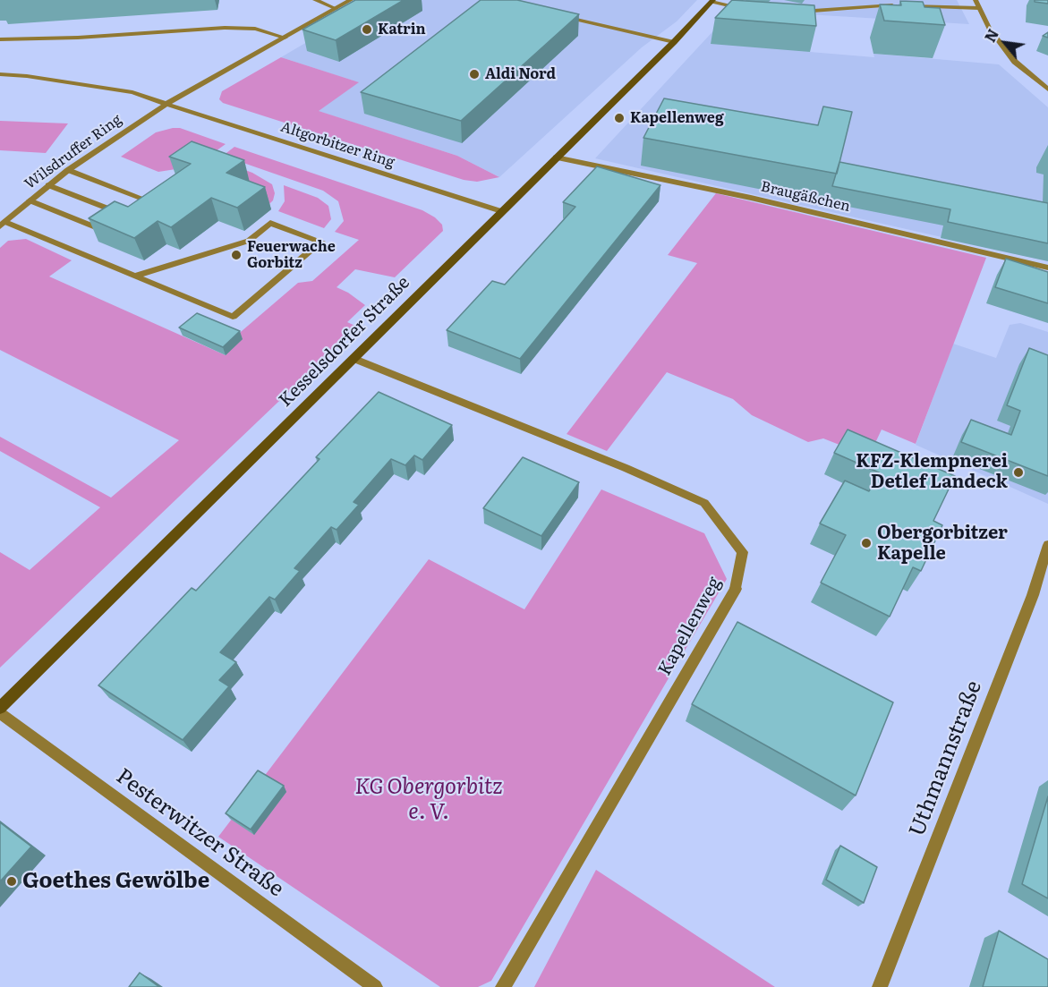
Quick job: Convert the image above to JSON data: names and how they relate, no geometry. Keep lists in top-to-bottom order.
{
  "streets": {
    "main road": ["Kesselsdorfer Straße"],
    "street": [
      "Altgorbitzer Ring",
      "Wilsdruffer Ring",
      "Braugäßchen",
      "Kapellenweg",
      "Uthmannstraße",
      "Pesterwitzer Straße"
    ]
  },
  "crossings": [
    ["Altgorbitzer Ring", "Wilsdruffer Ring"],
    ["Altgorbitzer Ring", "Kesselsdorfer Straße"],
    ["Braugäßchen", "Kesselsdorfer Straße"],
    ["Kesselsdorfer Straße", "Kapellenweg"]
  ],
  "parks": ["KG Obergorbitz e. V."],
  "places": [
    "Katrin",
    "Aldi Nord",
    "Kapellenweg",
    "Feuerwache Gorbitz",
    "KFZ-Klempnerei Detlef Landeck",
    "Obergorbitzer Kapelle",
    "Goethes Gewölbe"
  ],
  "north": "top left"
}
